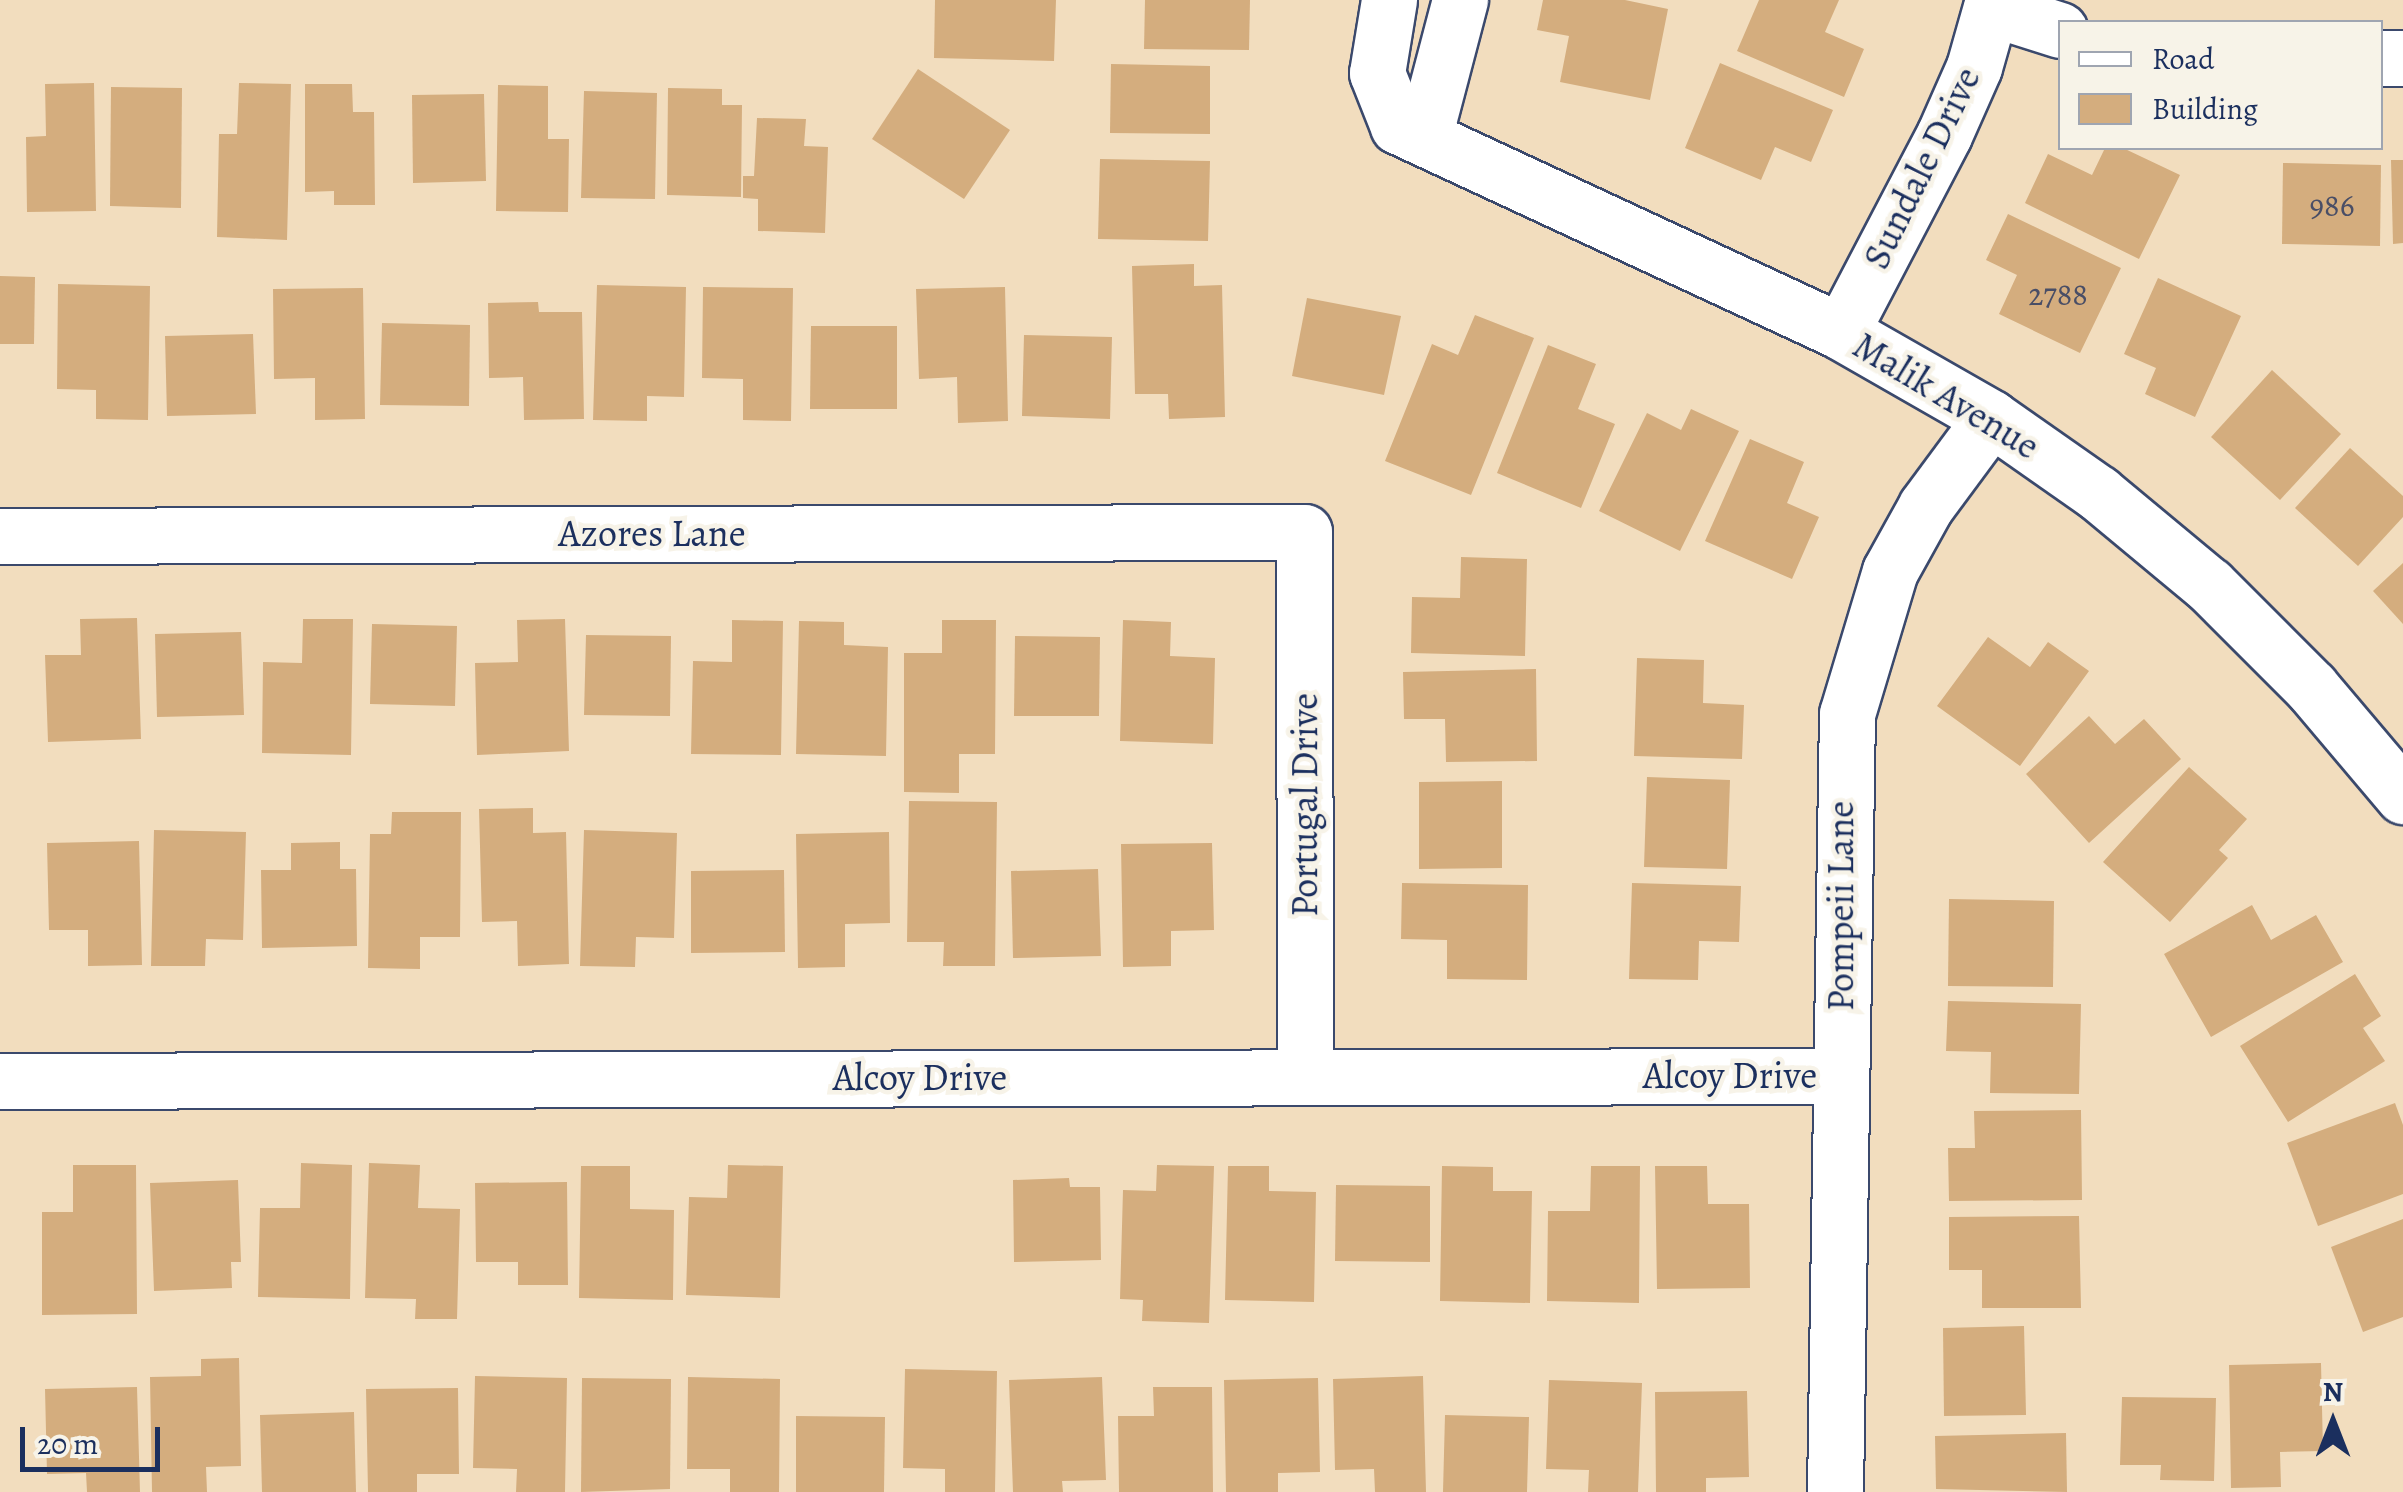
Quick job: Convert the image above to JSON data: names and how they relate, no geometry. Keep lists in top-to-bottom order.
{
  "streets": {
    "street": [
      "Sundale Drive",
      "Malik Avenue",
      "Azores Lane",
      "Portugal Drive",
      "Pompeii Lane",
      "Alcoy Drive"
    ]
  },
  "crossings": [
    ["Sundale Drive", "Malik Avenue"],
    ["Malik Avenue", "Pompeii Lane"],
    ["Azores Lane", "Portugal Drive"],
    ["Portugal Drive", "Alcoy Drive"],
    ["Pompeii Lane", "Alcoy Drive"]
  ],
  "house_numbers": ["986", "2788"],
  "legend": ["Road", "Building"],
  "scale_bar": "20 m",
  "north": "top"
}
